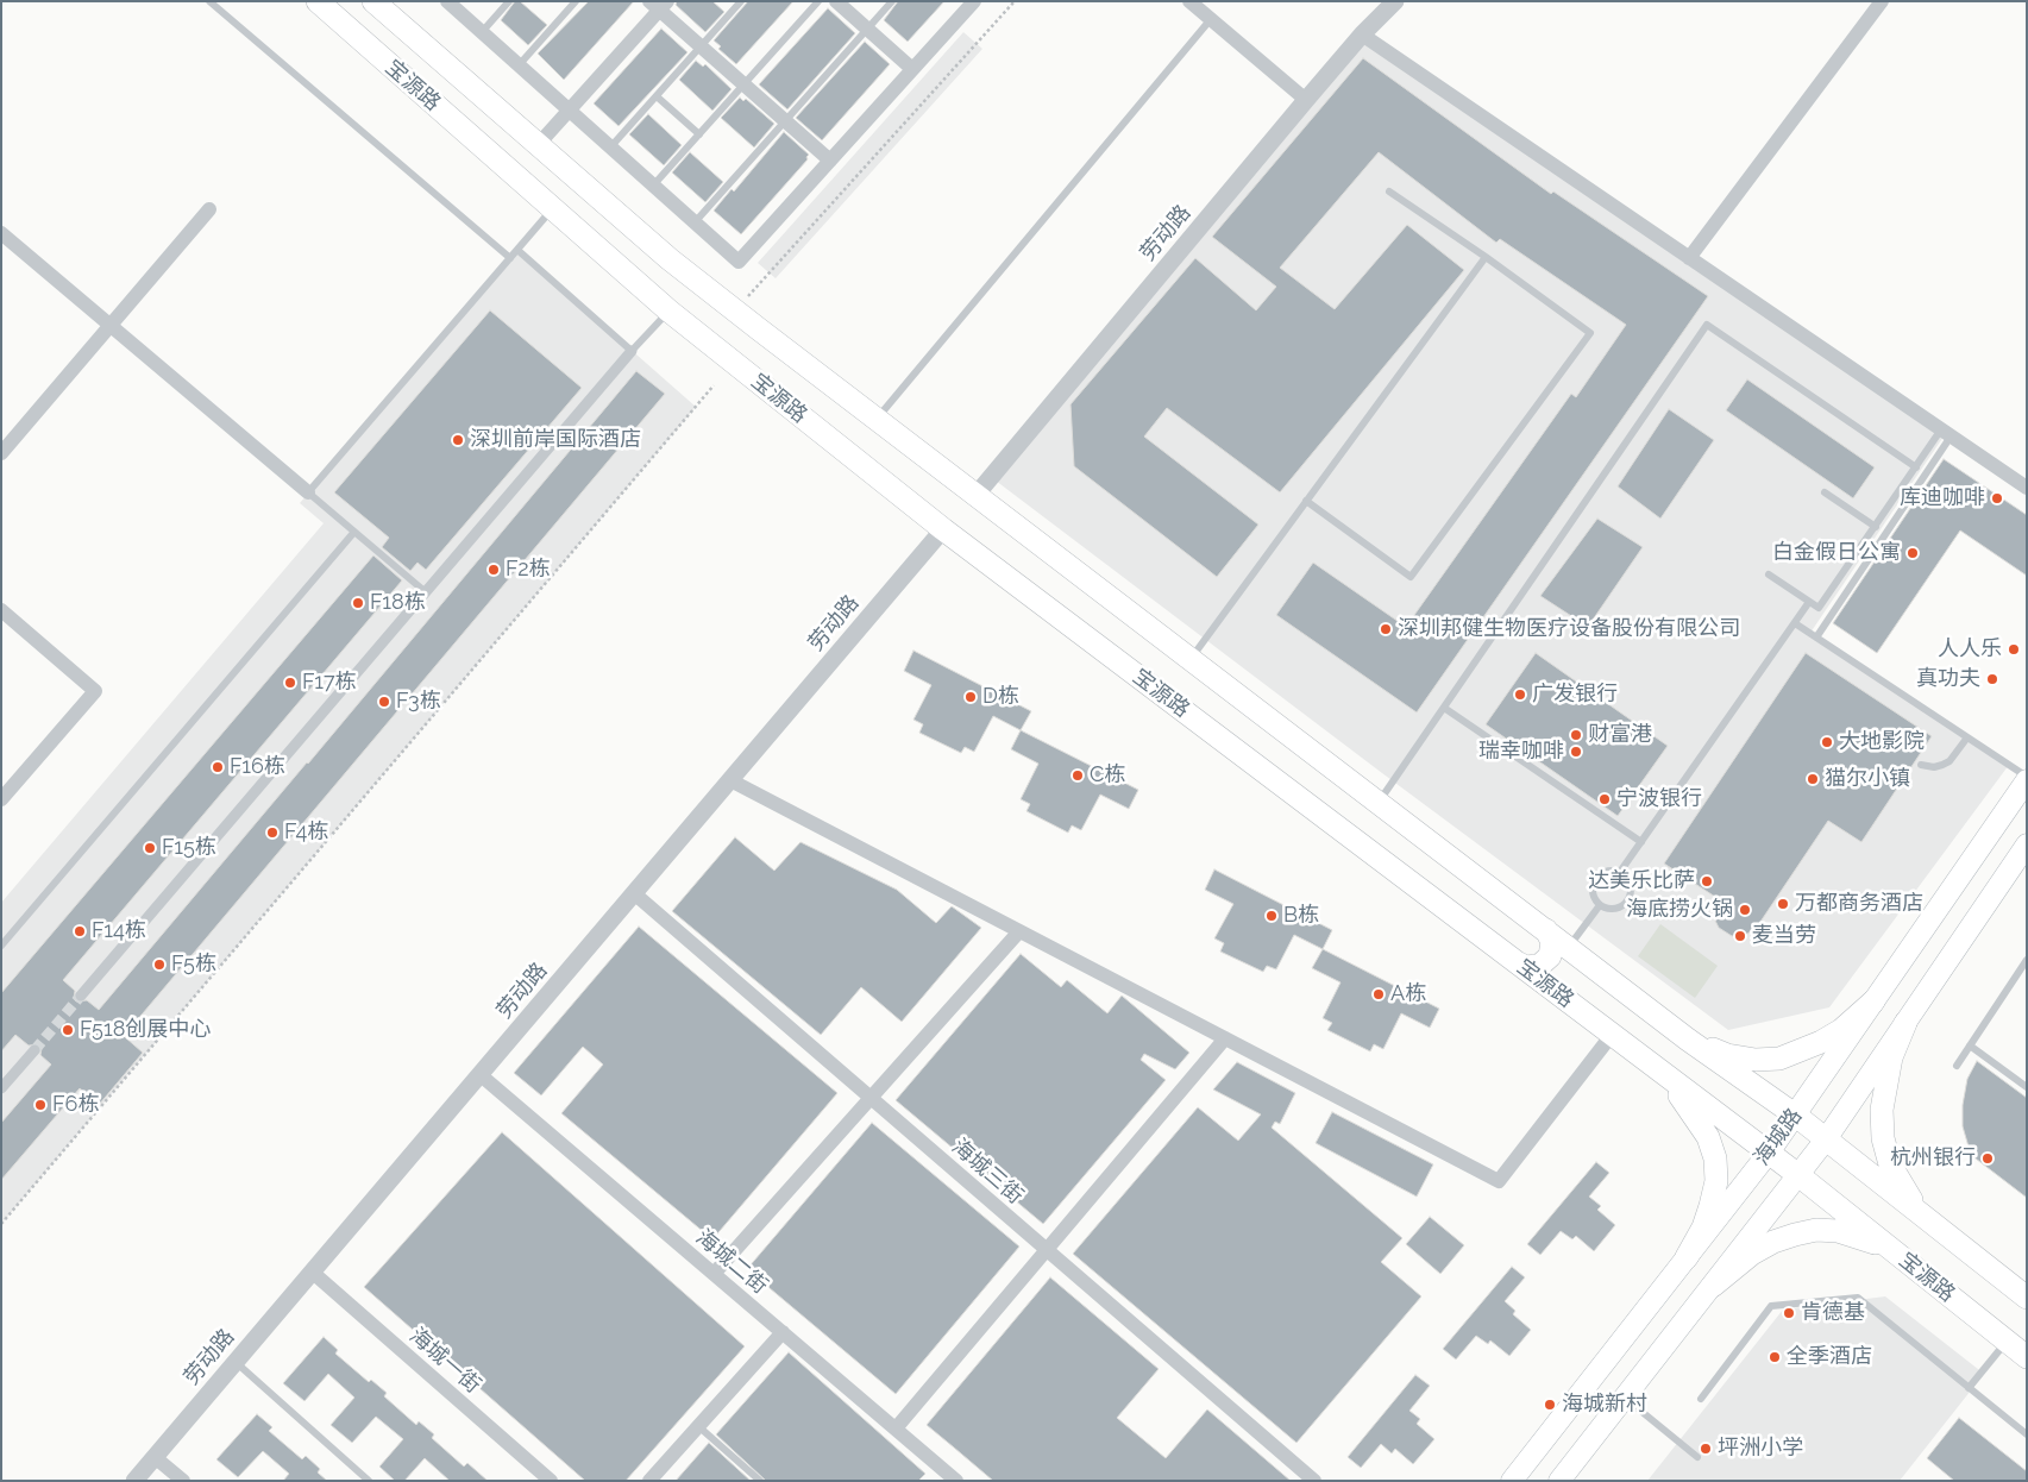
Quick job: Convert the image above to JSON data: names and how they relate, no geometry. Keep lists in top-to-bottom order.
{
  "streets": {
    "main road": ["宝源路", "海城路"],
    "street": [
      "劳动路",
      "海城三街",
      "海城二街",
      "海城一街"
    ]
  },
  "crossings": [
    ["宝源路", "劳动路"],
    ["宝源路", "海城路"],
    ["劳动路", "海城三街"],
    ["劳动路", "海城二街"],
    ["劳动路", "海城一街"]
  ],
  "places": [
    "深圳前岸国际酒店",
    "库迪咖啡",
    "白金假日公寓",
    "F2栋",
    "F18栋",
    "深圳邦健生物医疗设备股份有限公司",
    "人人乐",
    "真功夫",
    "F17栋",
    "广发银行",
    "D栋",
    "F3栋",
    "财富港",
    "大地影院",
    "瑞幸咖啡",
    "F16栋",
    "C栋",
    "猫尔小镇",
    "宁波银行",
    "F4栋",
    "F15栋",
    "达美乐比萨",
    "万都商务酒店",
    "海底捞火锅",
    "B栋",
    "F14栋",
    "麦当劳",
    "F5栋",
    "A栋",
    "F518创展中心",
    "F6栋",
    "杭州银行",
    "肯德基",
    "全季酒店",
    "海城新村",
    "坪洲小学"
  ]
}
